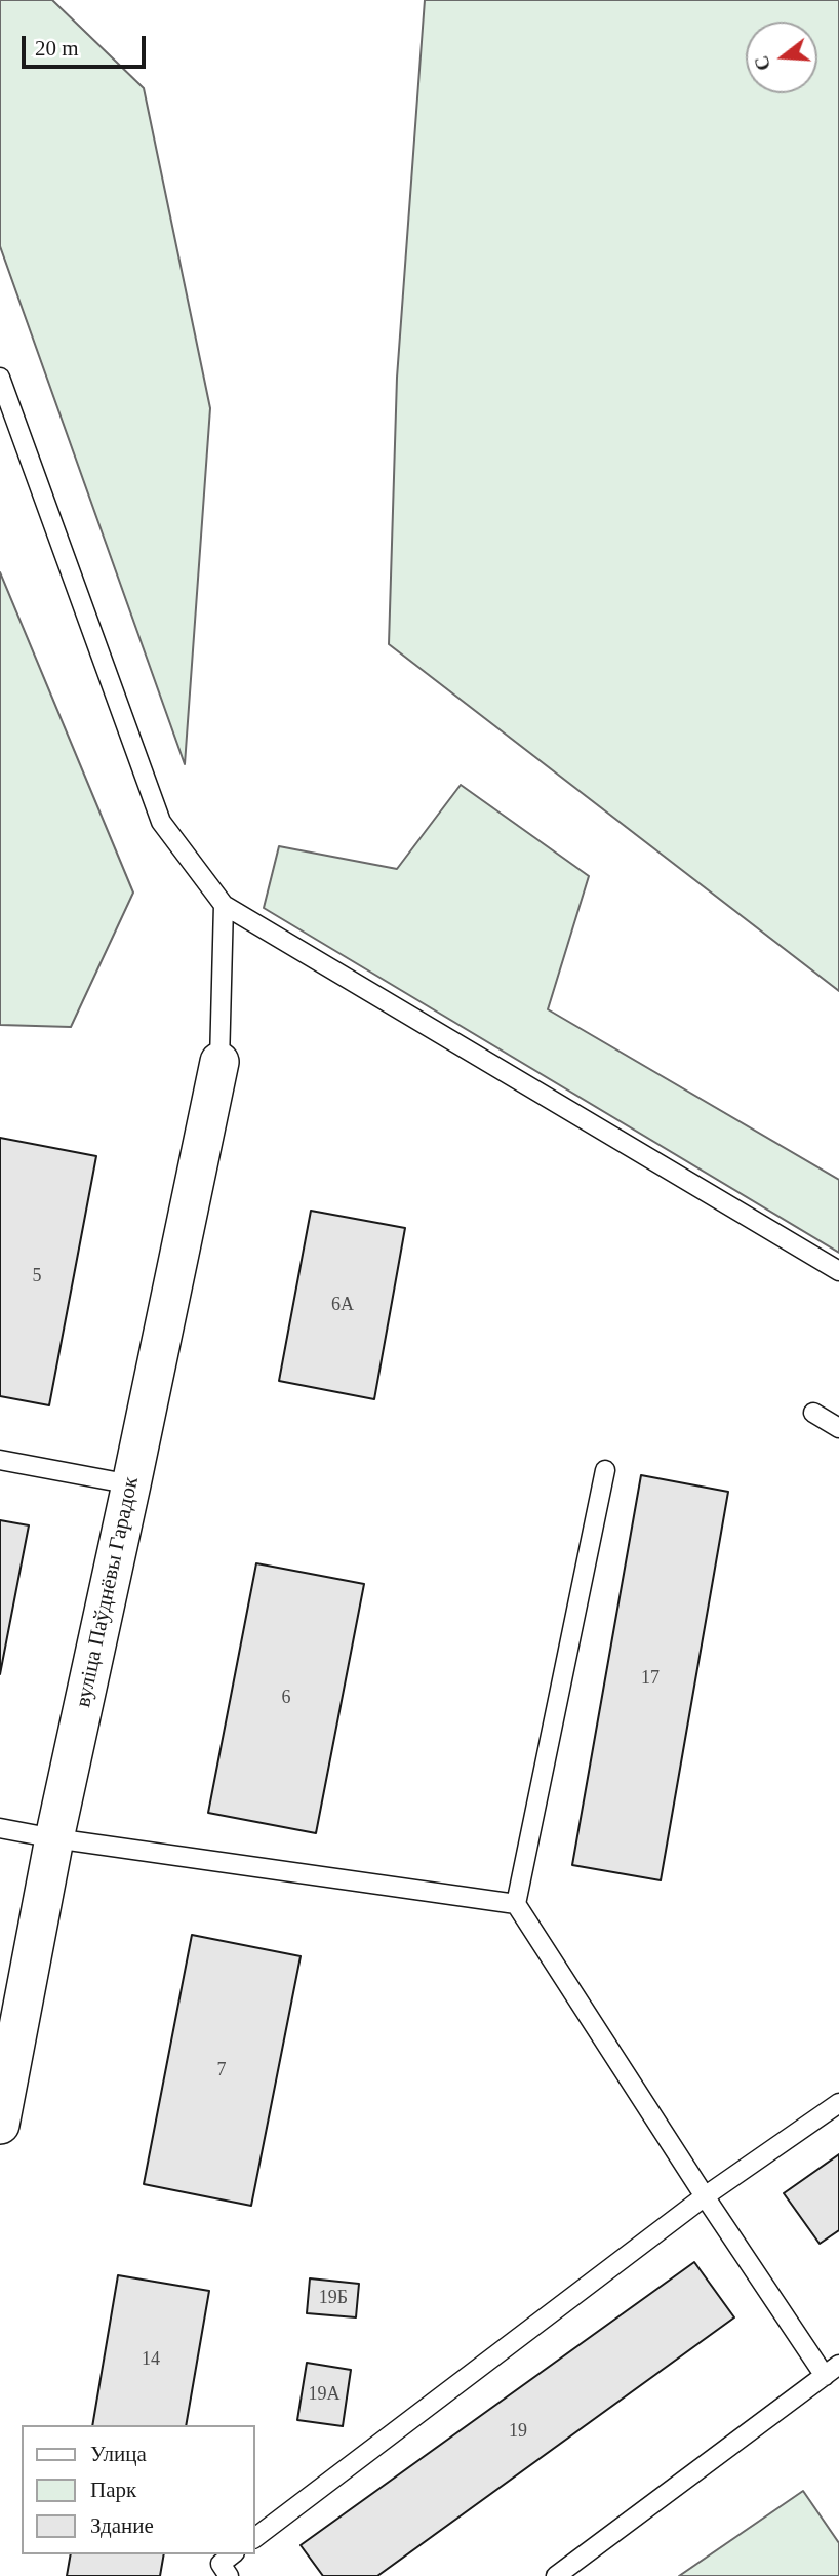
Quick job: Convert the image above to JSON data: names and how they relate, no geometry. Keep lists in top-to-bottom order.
{
  "streets": {
    "street": ["вуліца Паўднёвы Гарадок"]
  },
  "house_numbers": [
    "5",
    "6А",
    "17",
    "6",
    "7",
    "19Б",
    "14",
    "19А",
    "19"
  ],
  "legend": ["Улица", "Парк", "Здание"],
  "scale_bar": "20 m",
  "north": "left"
}
